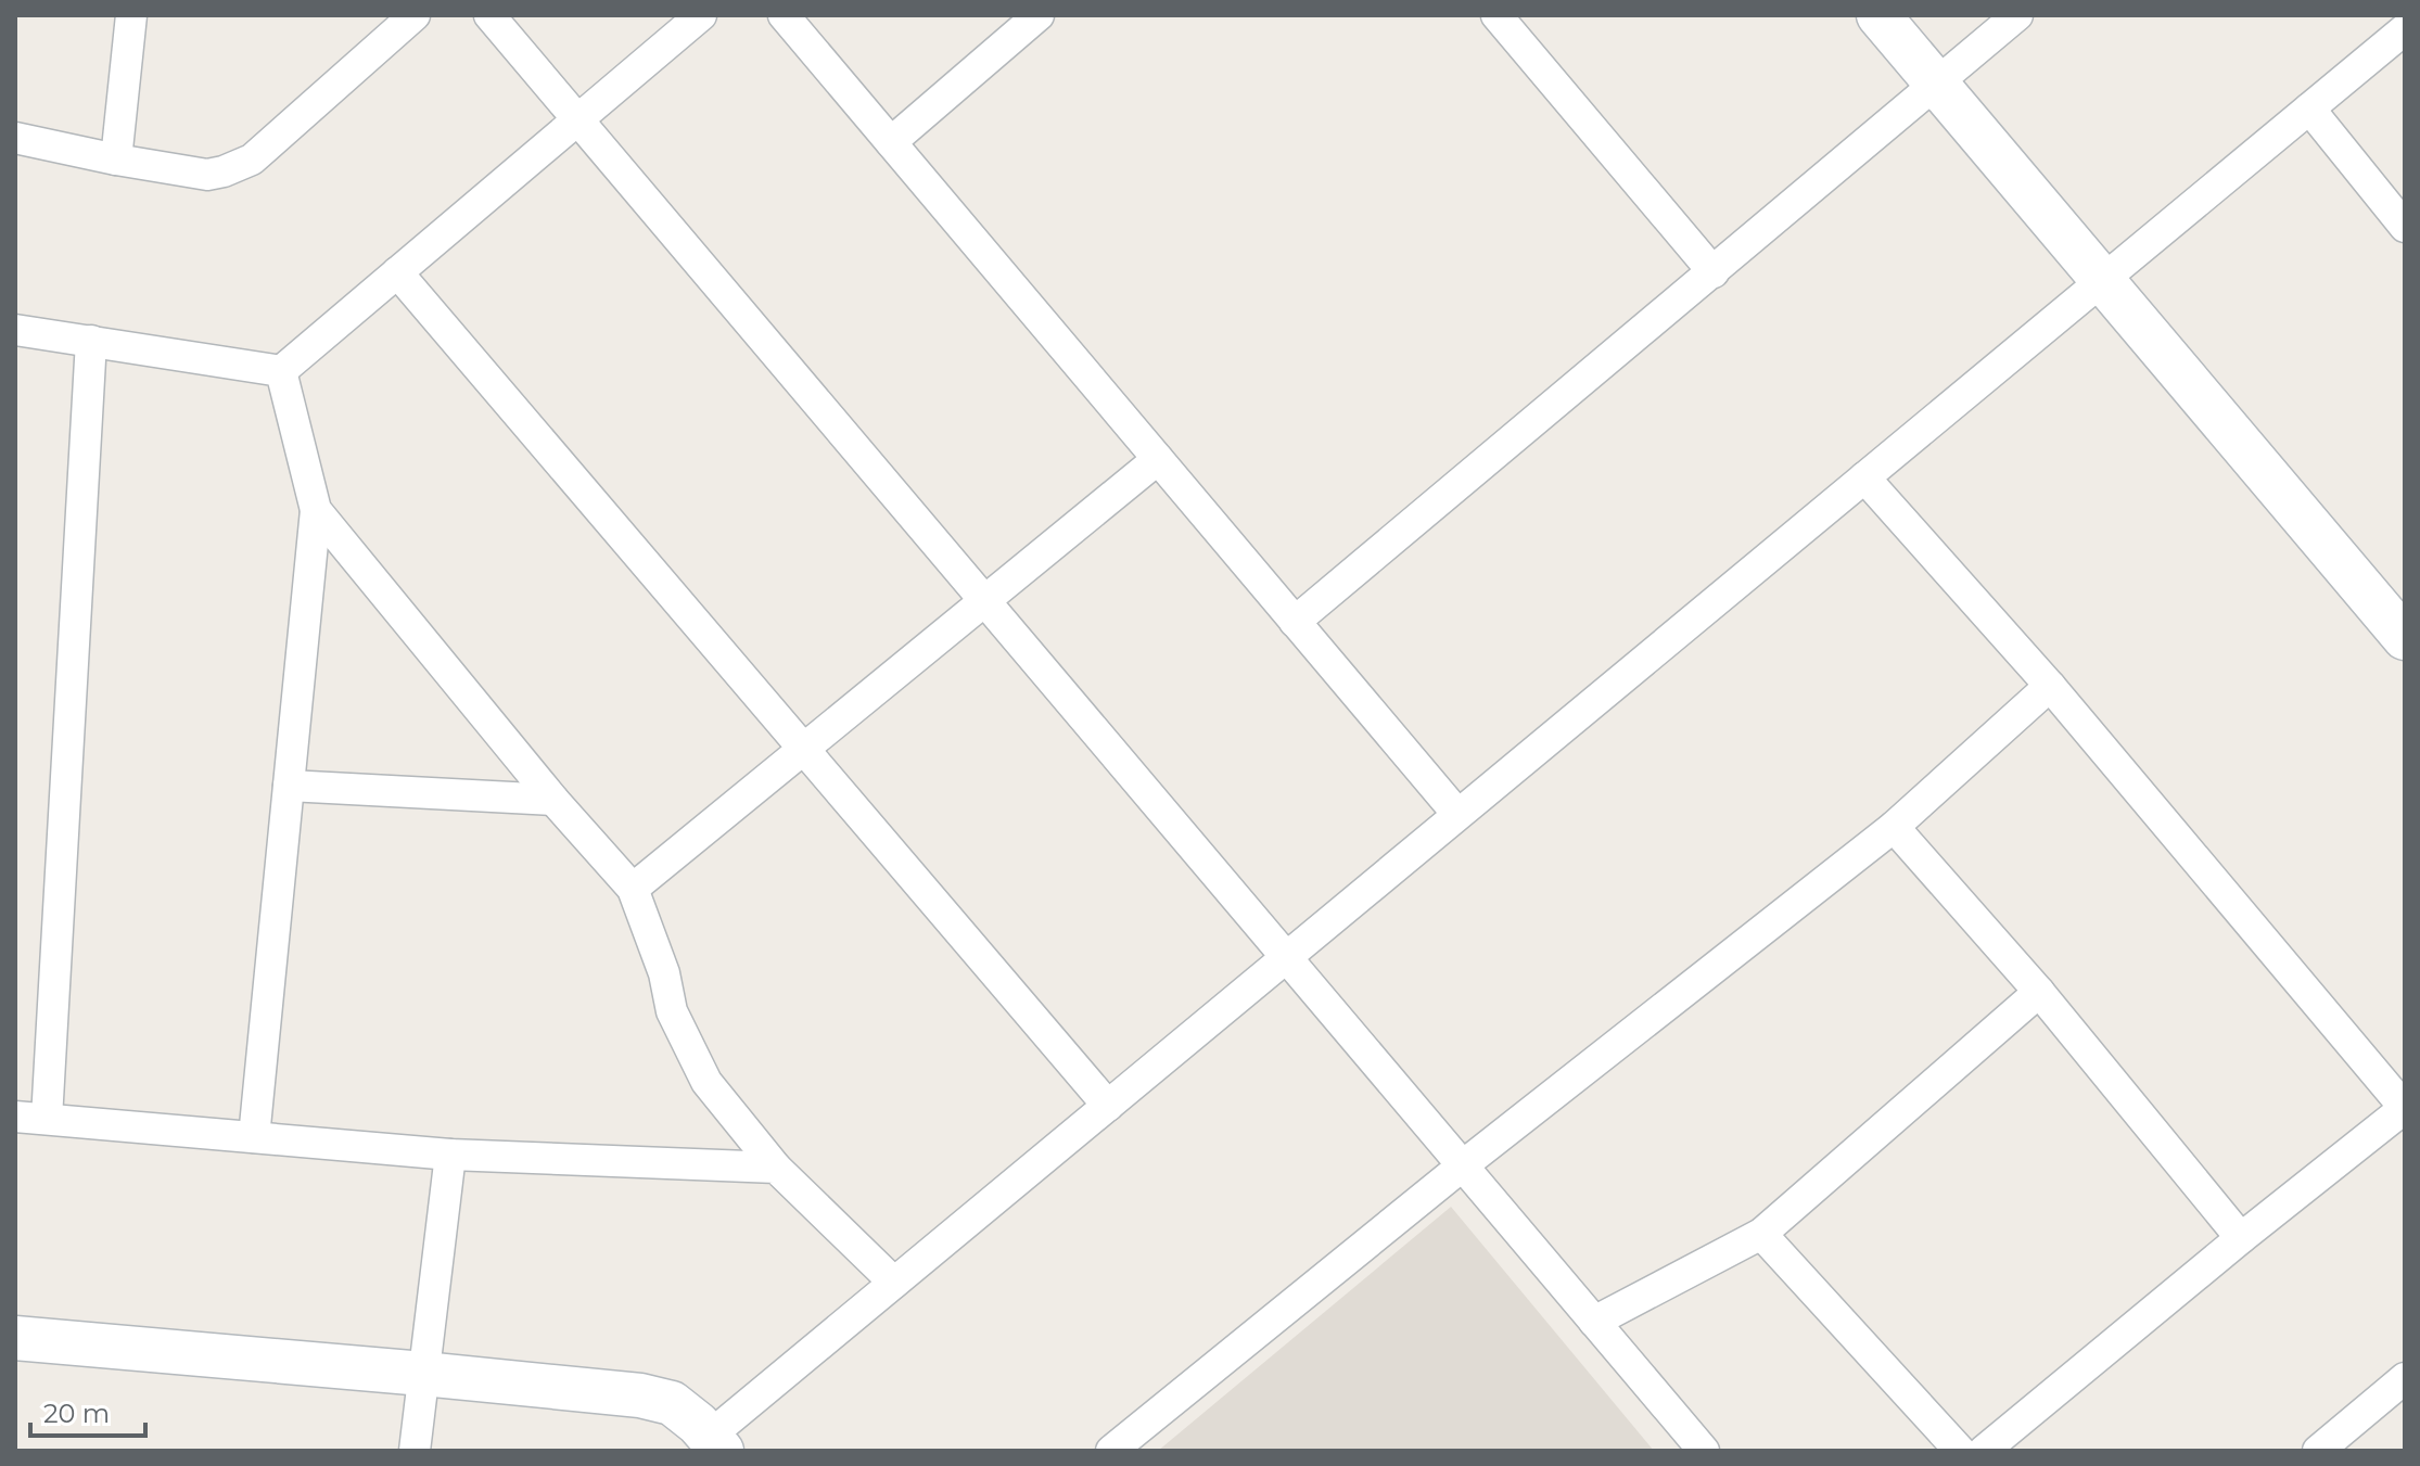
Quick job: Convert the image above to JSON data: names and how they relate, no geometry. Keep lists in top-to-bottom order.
{
  "scale_bar": "20 m"
}
